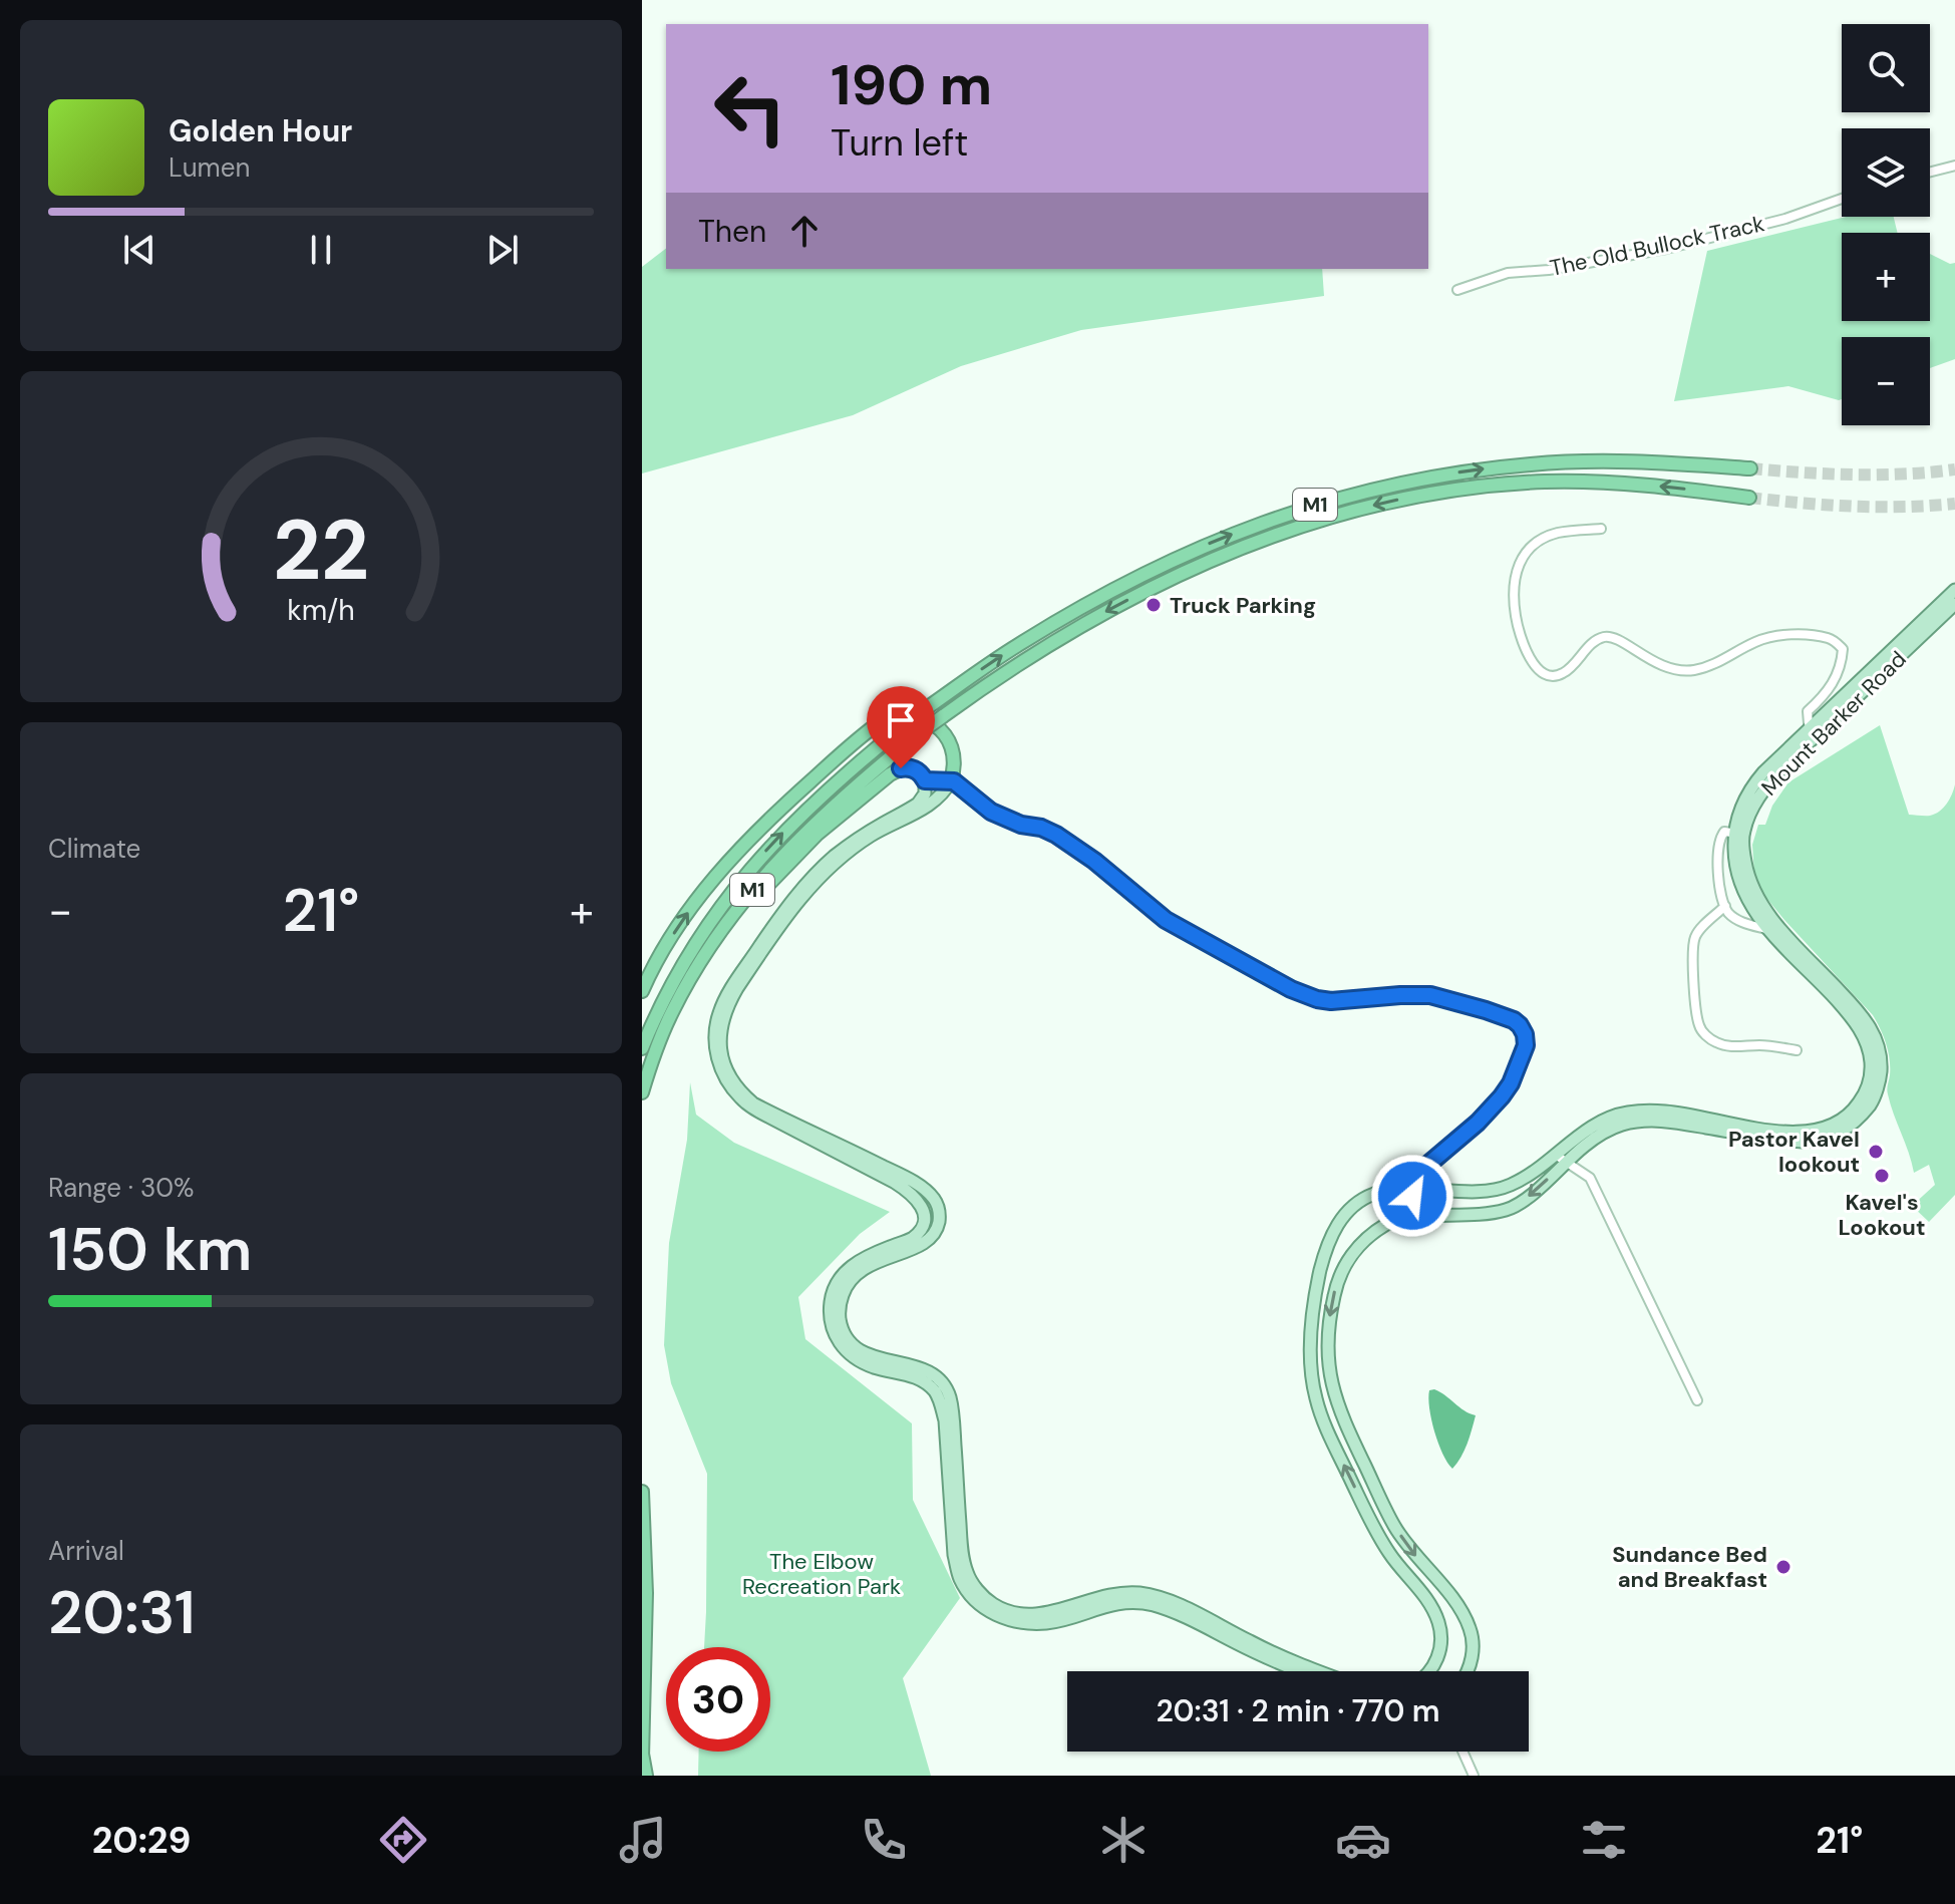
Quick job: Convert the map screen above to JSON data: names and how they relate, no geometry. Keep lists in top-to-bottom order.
{
  "streets": {
    "highway": ["M1"],
    "main road": ["Mount Barker Road"],
    "street": ["The Old Bullock Track"]
  },
  "parks": ["The Elbow Recreation Park"],
  "places": [
    "Truck Parking",
    "Pastor Kavel lookout",
    "Kavel's Lookout",
    "Sundance Bed and Breakfast"
  ],
  "page": {
    "map_buttons": ["+", "−"],
    "turn": ["190 m", "Turn left"],
    "song": ["Golden Hour", "Lumen"],
    "then": "Then",
    "tile": [
      "Climate",
      ["Range · 30%", "150 km"],
      ["Arrival", "20:31"]
    ],
    "heat": ["−", "21°", "+"],
    "limit": "30",
    "trip": "20:31 · 2 min · 770 m",
    "tabs": ["20:29", "21°"],
    "gauge": ["22", "km/h"]
  }
}
